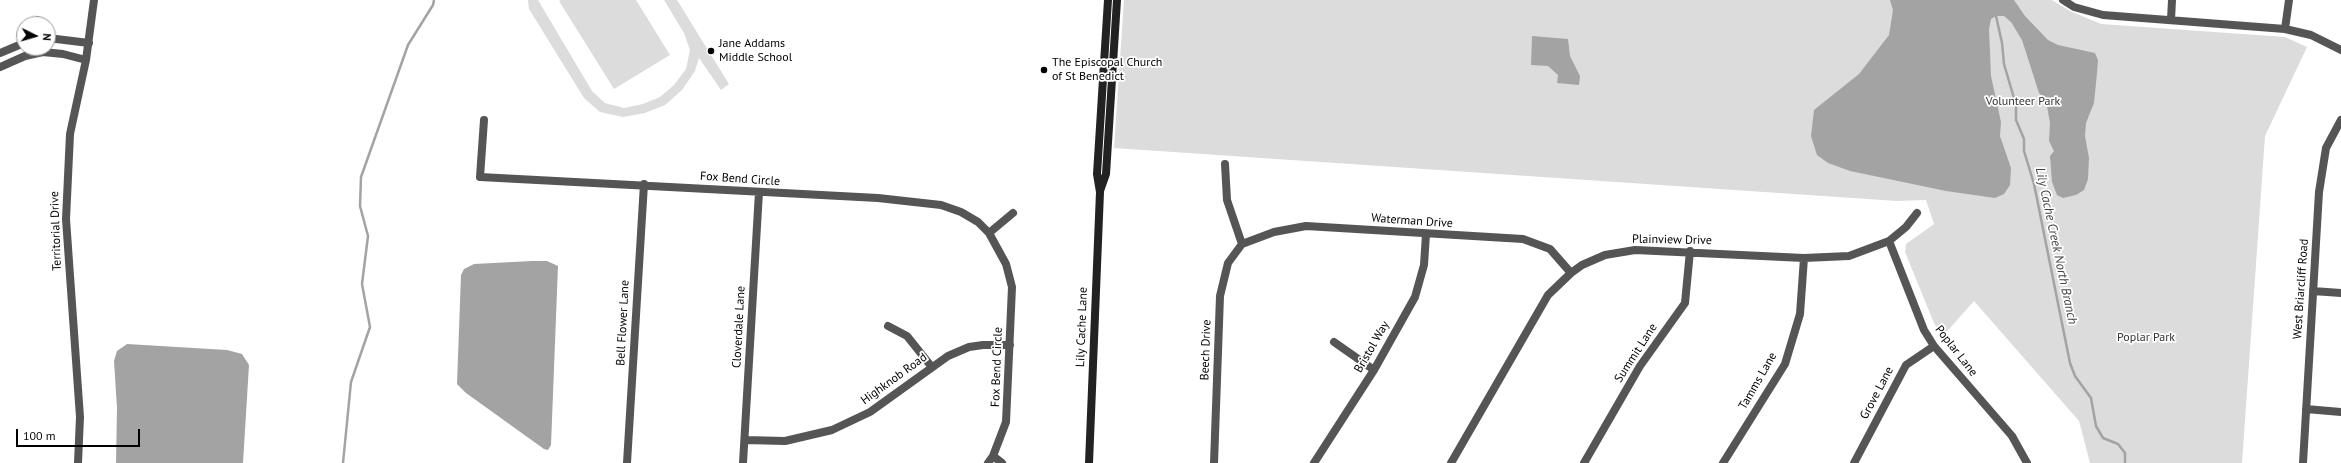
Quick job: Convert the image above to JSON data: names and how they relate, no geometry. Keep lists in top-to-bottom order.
{
  "streets": {
    "street": [
      "Fox Bend Circle",
      "Waterman Drive",
      "Territorial Drive",
      "Plainview Drive",
      "West Briarcliff Road",
      "Bell Flower Lane",
      "Cloverdale Lane",
      "Lily Cache Lane",
      "Bristol Way",
      "Beech Drive",
      "Poplar Lane",
      "Summit Lane",
      "Highknob Road",
      "Tamms Lane",
      "Grove Lane"
    ]
  },
  "crossings": [
    ["Fox Bend Circle", "Bell Flower Lane"],
    ["Fox Bend Circle", "Cloverdale Lane"],
    ["Fox Bend Circle", "Highknob Road"],
    ["Waterman Drive", "Plainview Drive"],
    ["Waterman Drive", "Bristol Way"],
    ["Waterman Drive", "Beech Drive"],
    ["Plainview Drive", "Poplar Lane"],
    ["Plainview Drive", "Summit Lane"],
    ["Plainview Drive", "Tamms Lane"],
    ["Cloverdale Lane", "Highknob Road"],
    ["Poplar Lane", "Grove Lane"]
  ],
  "water": ["Lily Cache Creek North Branch"],
  "parks": ["Volunteer Park", "Poplar Park"],
  "places": ["Jane Addams Middle School", "The Episcopal Church of St Benedict"],
  "scale_bar": "100 m",
  "north": "right"
}
